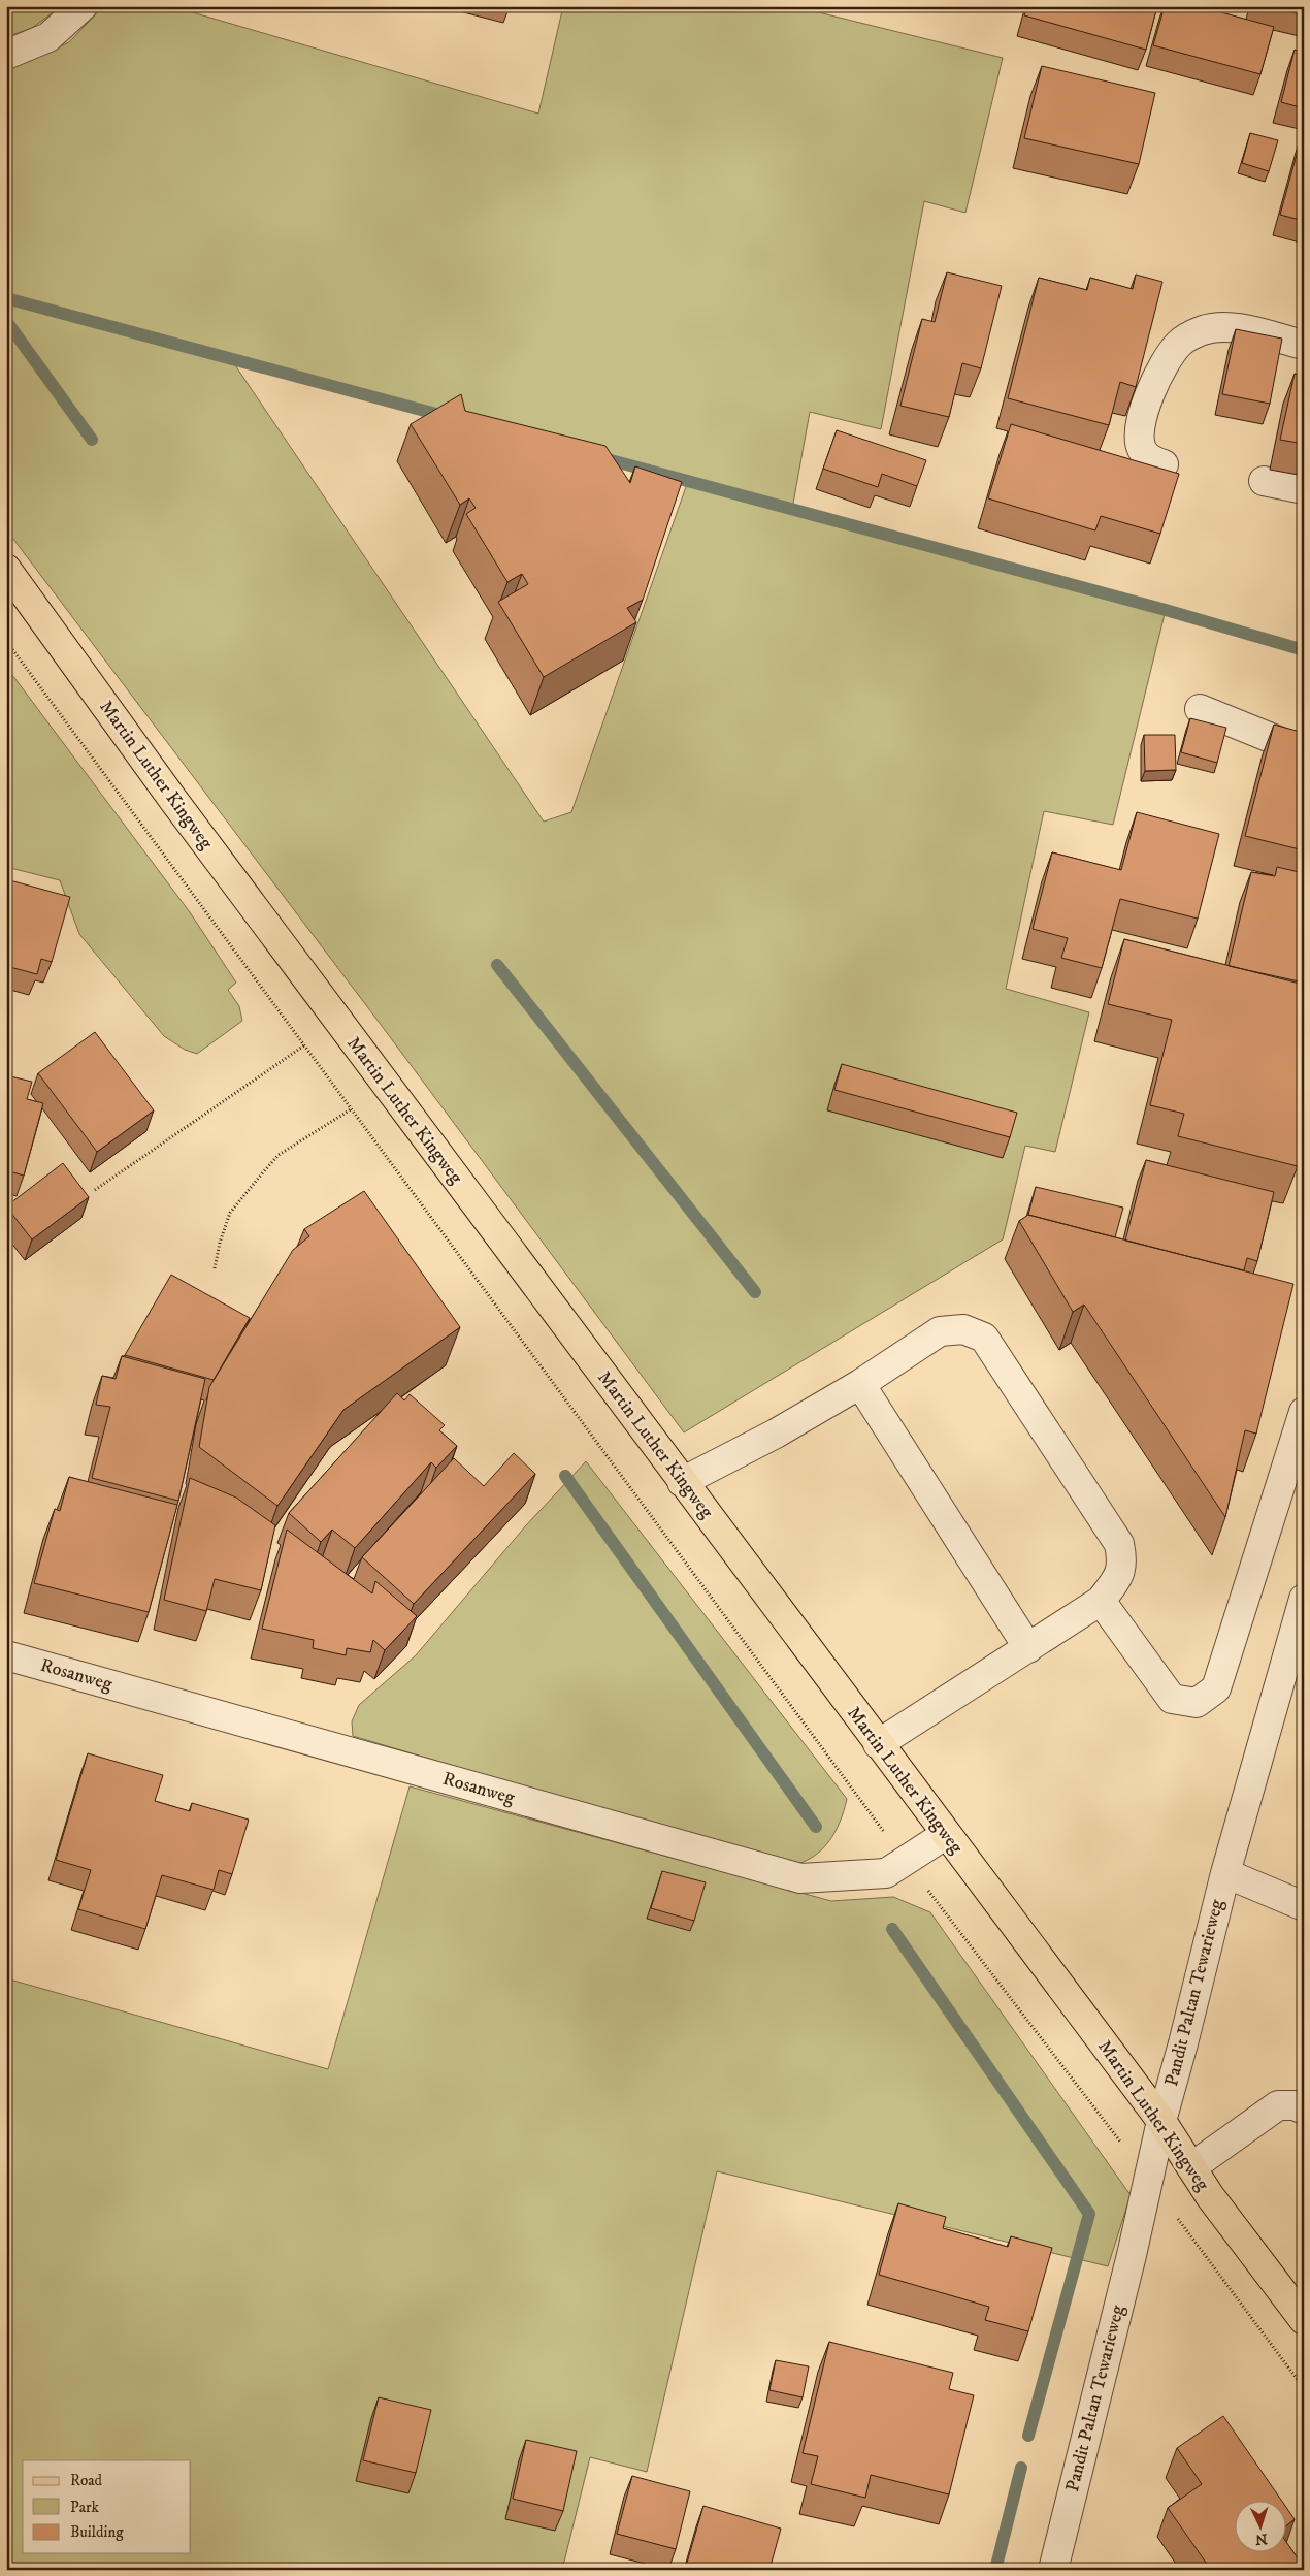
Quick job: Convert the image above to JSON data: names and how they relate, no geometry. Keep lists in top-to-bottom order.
{
  "streets": {
    "main road": ["Martin Luther Kingweg"],
    "street": ["Rosanweg", "Pandit Paltan Tewarieweg"]
  },
  "crossings": [
    ["Martin Luther Kingweg", "Rosanweg"],
    ["Martin Luther Kingweg", "Pandit Paltan Tewarieweg"]
  ],
  "legend": ["Road", "Park", "Building"],
  "north": "bottom"
}
